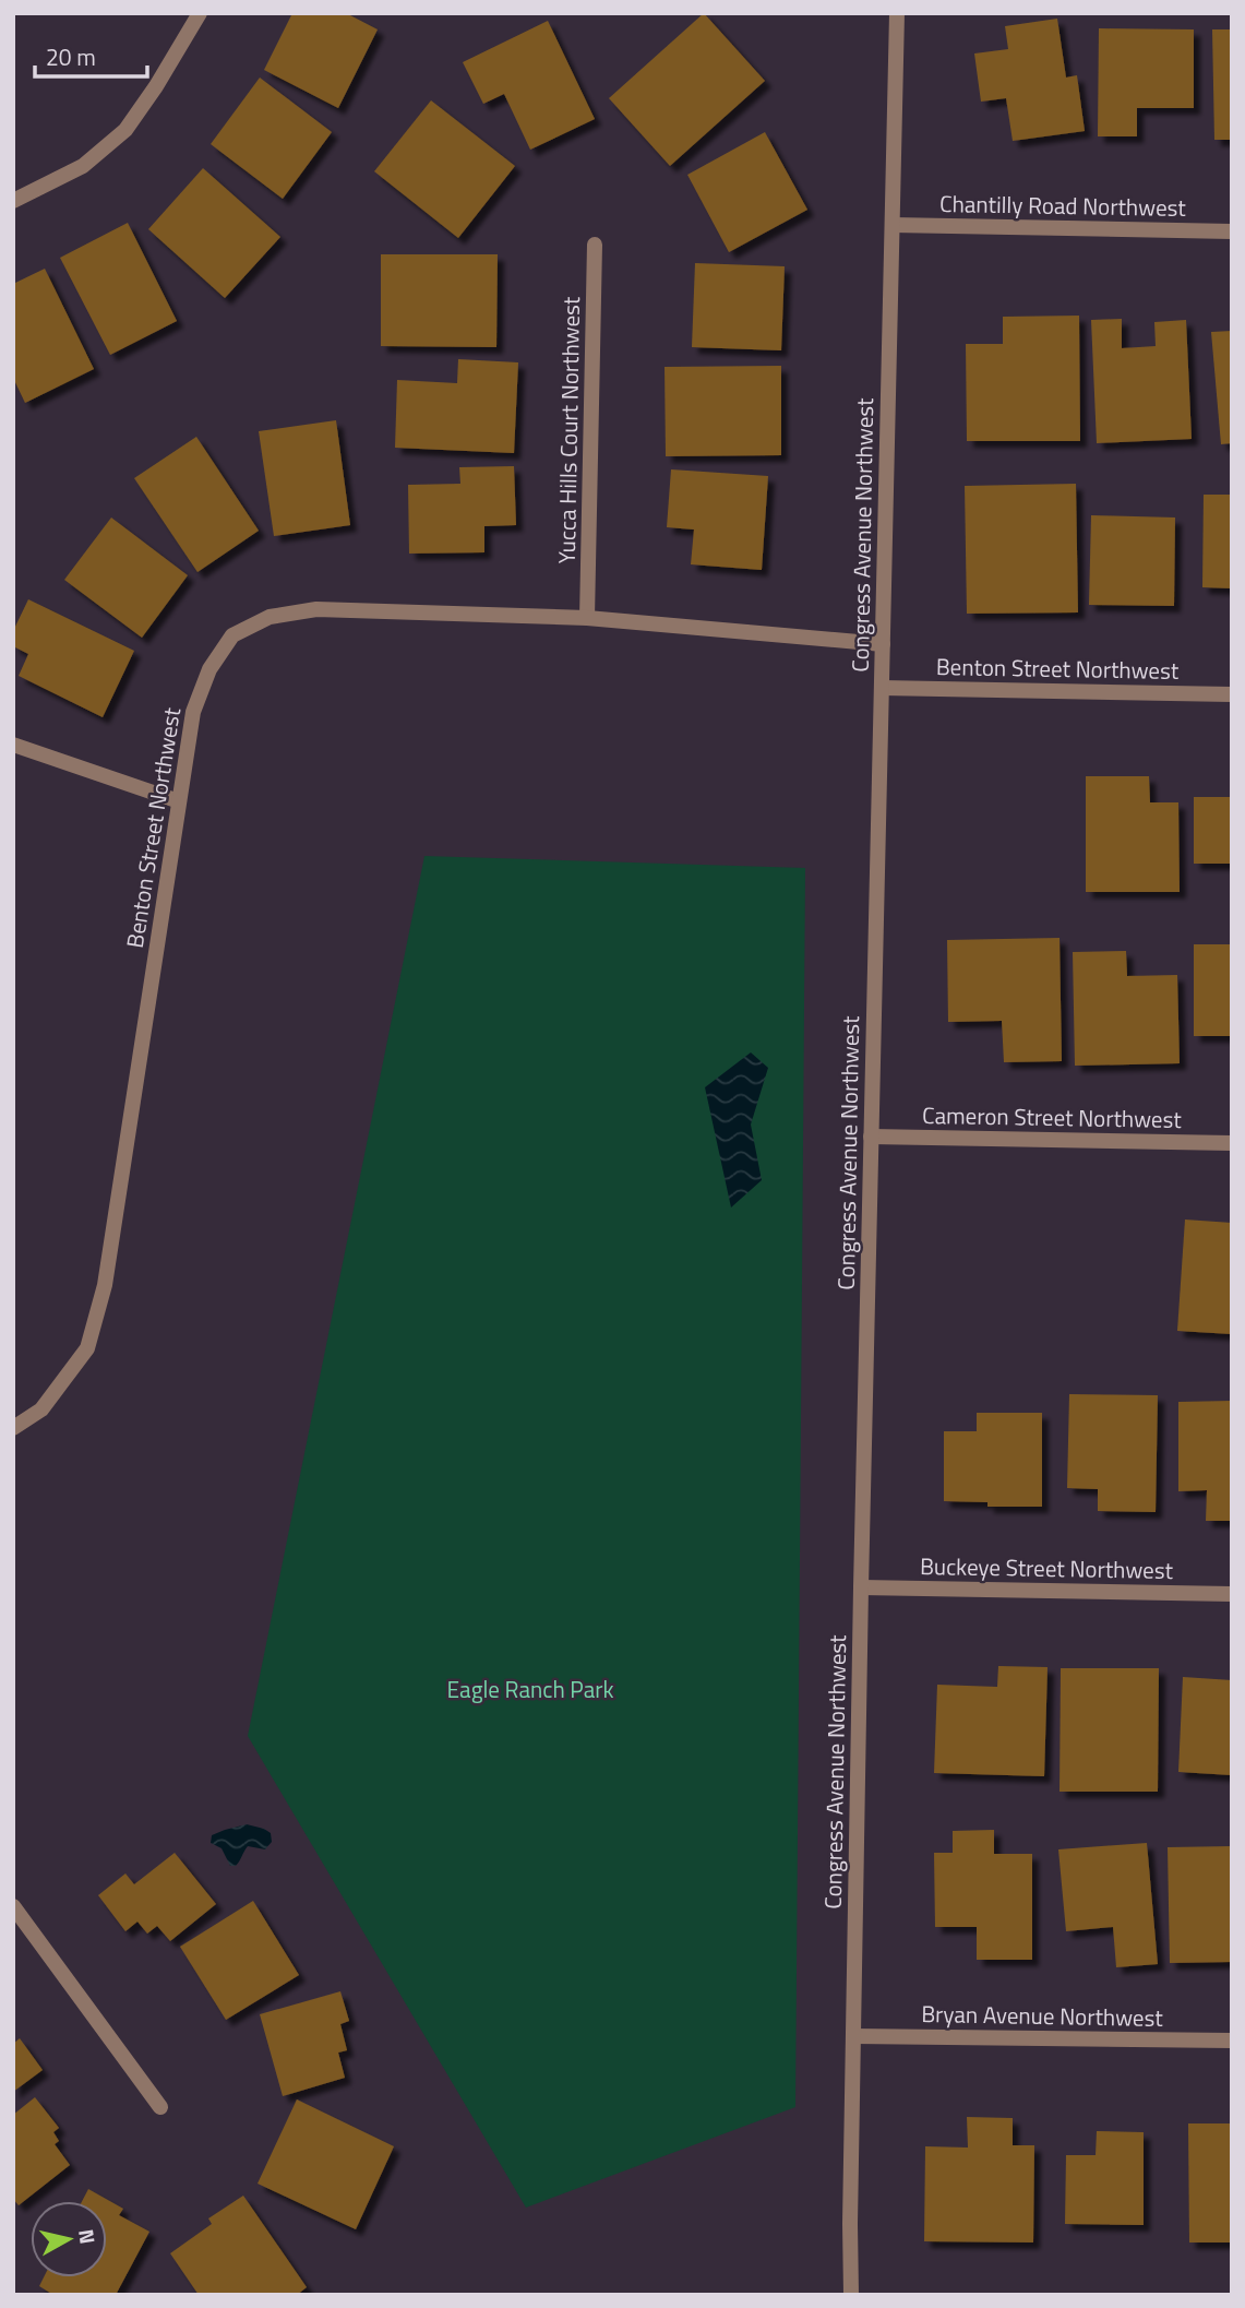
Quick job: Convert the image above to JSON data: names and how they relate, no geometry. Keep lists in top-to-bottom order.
{
  "streets": {
    "street": [
      "Chantilly Road Northwest",
      "Yucca Hills Court Northwest",
      "Congress Avenue Northwest",
      "Benton Street Northwest",
      "Cameron Street Northwest",
      "Buckeye Street Northwest",
      "Bryan Avenue Northwest"
    ]
  },
  "crossings": [
    ["Chantilly Road Northwest", "Congress Avenue Northwest"],
    ["Yucca Hills Court Northwest", "Benton Street Northwest"],
    ["Congress Avenue Northwest", "Benton Street Northwest"],
    ["Congress Avenue Northwest", "Cameron Street Northwest"],
    ["Congress Avenue Northwest", "Buckeye Street Northwest"],
    ["Congress Avenue Northwest", "Bryan Avenue Northwest"]
  ],
  "parks": ["Eagle Ranch Park"],
  "scale_bar": "20 m",
  "north": "right"
}
